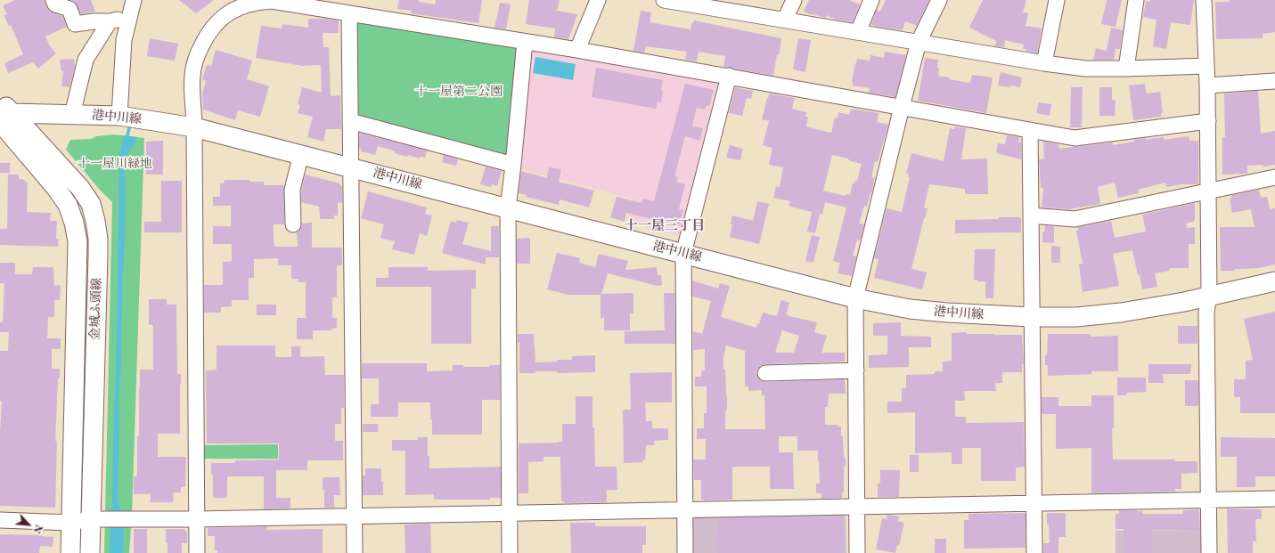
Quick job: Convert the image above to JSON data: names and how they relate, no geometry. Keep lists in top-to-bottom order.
{
  "streets": {
    "main road": ["港中川線", "金城ふ頭線"]
  },
  "crossings": [
    ["港中川線", "金城ふ頭線"]
  ],
  "districts": ["十一屋三丁目"],
  "parks": ["十一屋第二公園", "十一屋川緑地"],
  "north": "bottom right"
}
